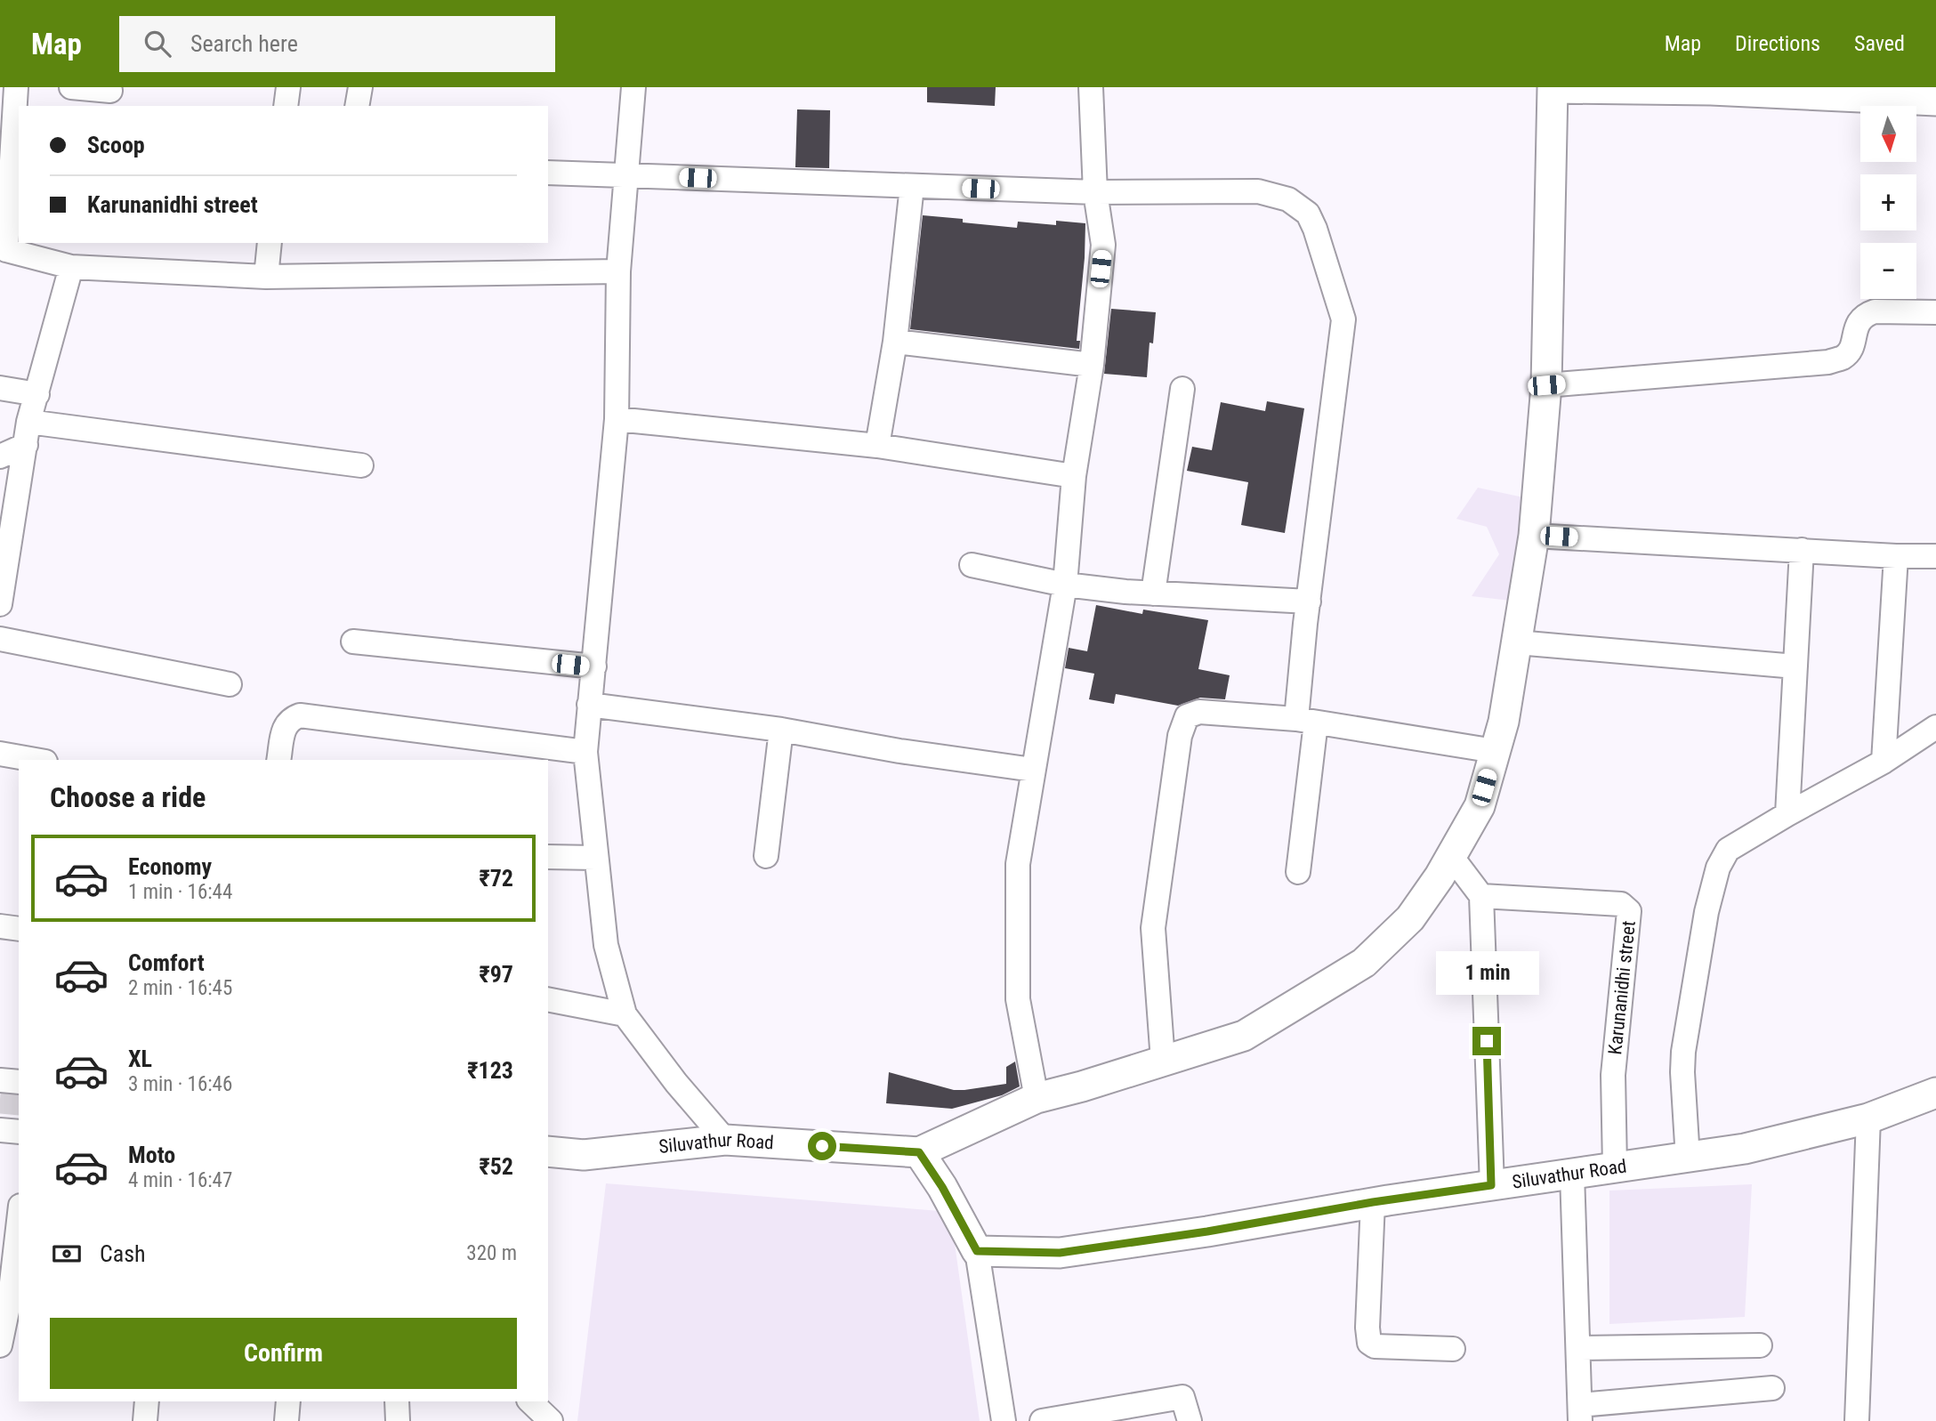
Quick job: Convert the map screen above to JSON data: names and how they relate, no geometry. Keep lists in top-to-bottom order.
{
  "streets": {
    "main road": ["Siluvathur Road"],
    "street": ["Karunanidhi street"]
  },
  "crossings": [
    ["Karunanidhi street", "Siluvathur Road"]
  ],
  "north": "bottom",
  "page": {
    "header": "Map",
    "search": "Search here",
    "nav": ["Map", "Directions", "Saved"],
    "map_buttons": ["+", "−"],
    "banner": ["Scoop", "Karunanidhi street"],
    "heading": "Choose a ride",
    "list": [
      {
        "name": "Economy",
        "note": "1 min · 16:44",
        "value": "₹72"
      },
      {
        "name": "Comfort",
        "note": "2 min · 16:45",
        "value": "₹97"
      },
      {
        "name": "XL",
        "note": "3 min · 16:46",
        "value": "₹123"
      },
      {
        "name": "Moto",
        "note": "4 min · 16:47",
        "value": "₹52"
      }
    ],
    "bubble": "1 min",
    "pay": ["Cash", "320 m"],
    "buttons": "Confirm"
  }
}
